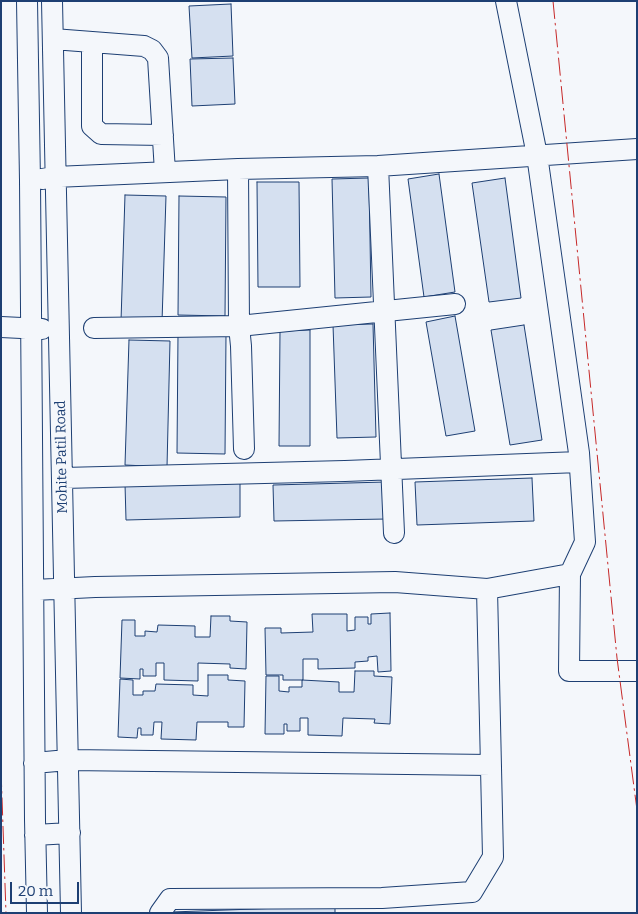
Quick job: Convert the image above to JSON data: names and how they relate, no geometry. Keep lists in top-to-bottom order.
{
  "streets": {
    "street": ["Mohite Patil Road"]
  },
  "scale_bar": "20 m"
}
